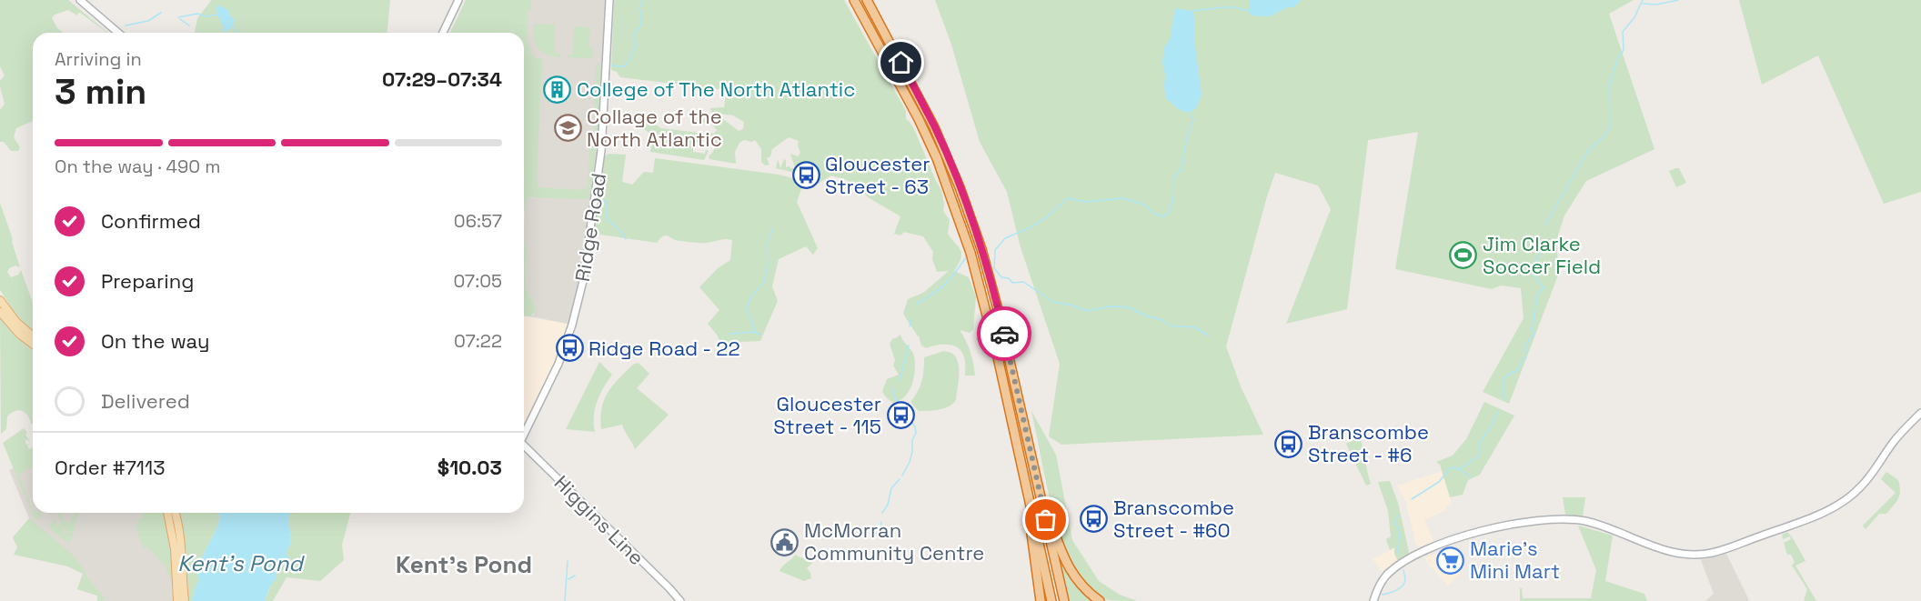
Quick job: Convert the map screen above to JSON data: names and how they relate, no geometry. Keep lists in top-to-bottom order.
{
  "streets": {
    "street": ["Ridge Road", "Higgins Line"]
  },
  "districts": ["Kent's Pond"],
  "water": ["Kent's Pond"],
  "places": {
    "building": ["College of The North Atlantic"],
    "school or university": ["Collage of the North Atlantic"],
    "bus stop": [
      "Gloucester Street - 63",
      "Ridge Road - 22",
      "Gloucester Street - 115",
      "Branscombe Street - #6",
      "Branscombe Street - #60"
    ],
    "sports": ["Jim Clarke Soccer Field"],
    "public building": ["McMorran Community Centre"],
    "supermarket": ["Marie's Mini Mart"]
  },
  "page": {
    "heading": ["3 min", "Arriving in", "07:29–07:34"],
    "panel": ["Order #7113", "$10.03"],
    "bar": "On the way · 490 m",
    "list": [
      ["Confirmed", "06:57"],
      ["Preparing", "07:05"],
      ["On the way", "07:22"],
      "Delivered"
    ]
  }
}
